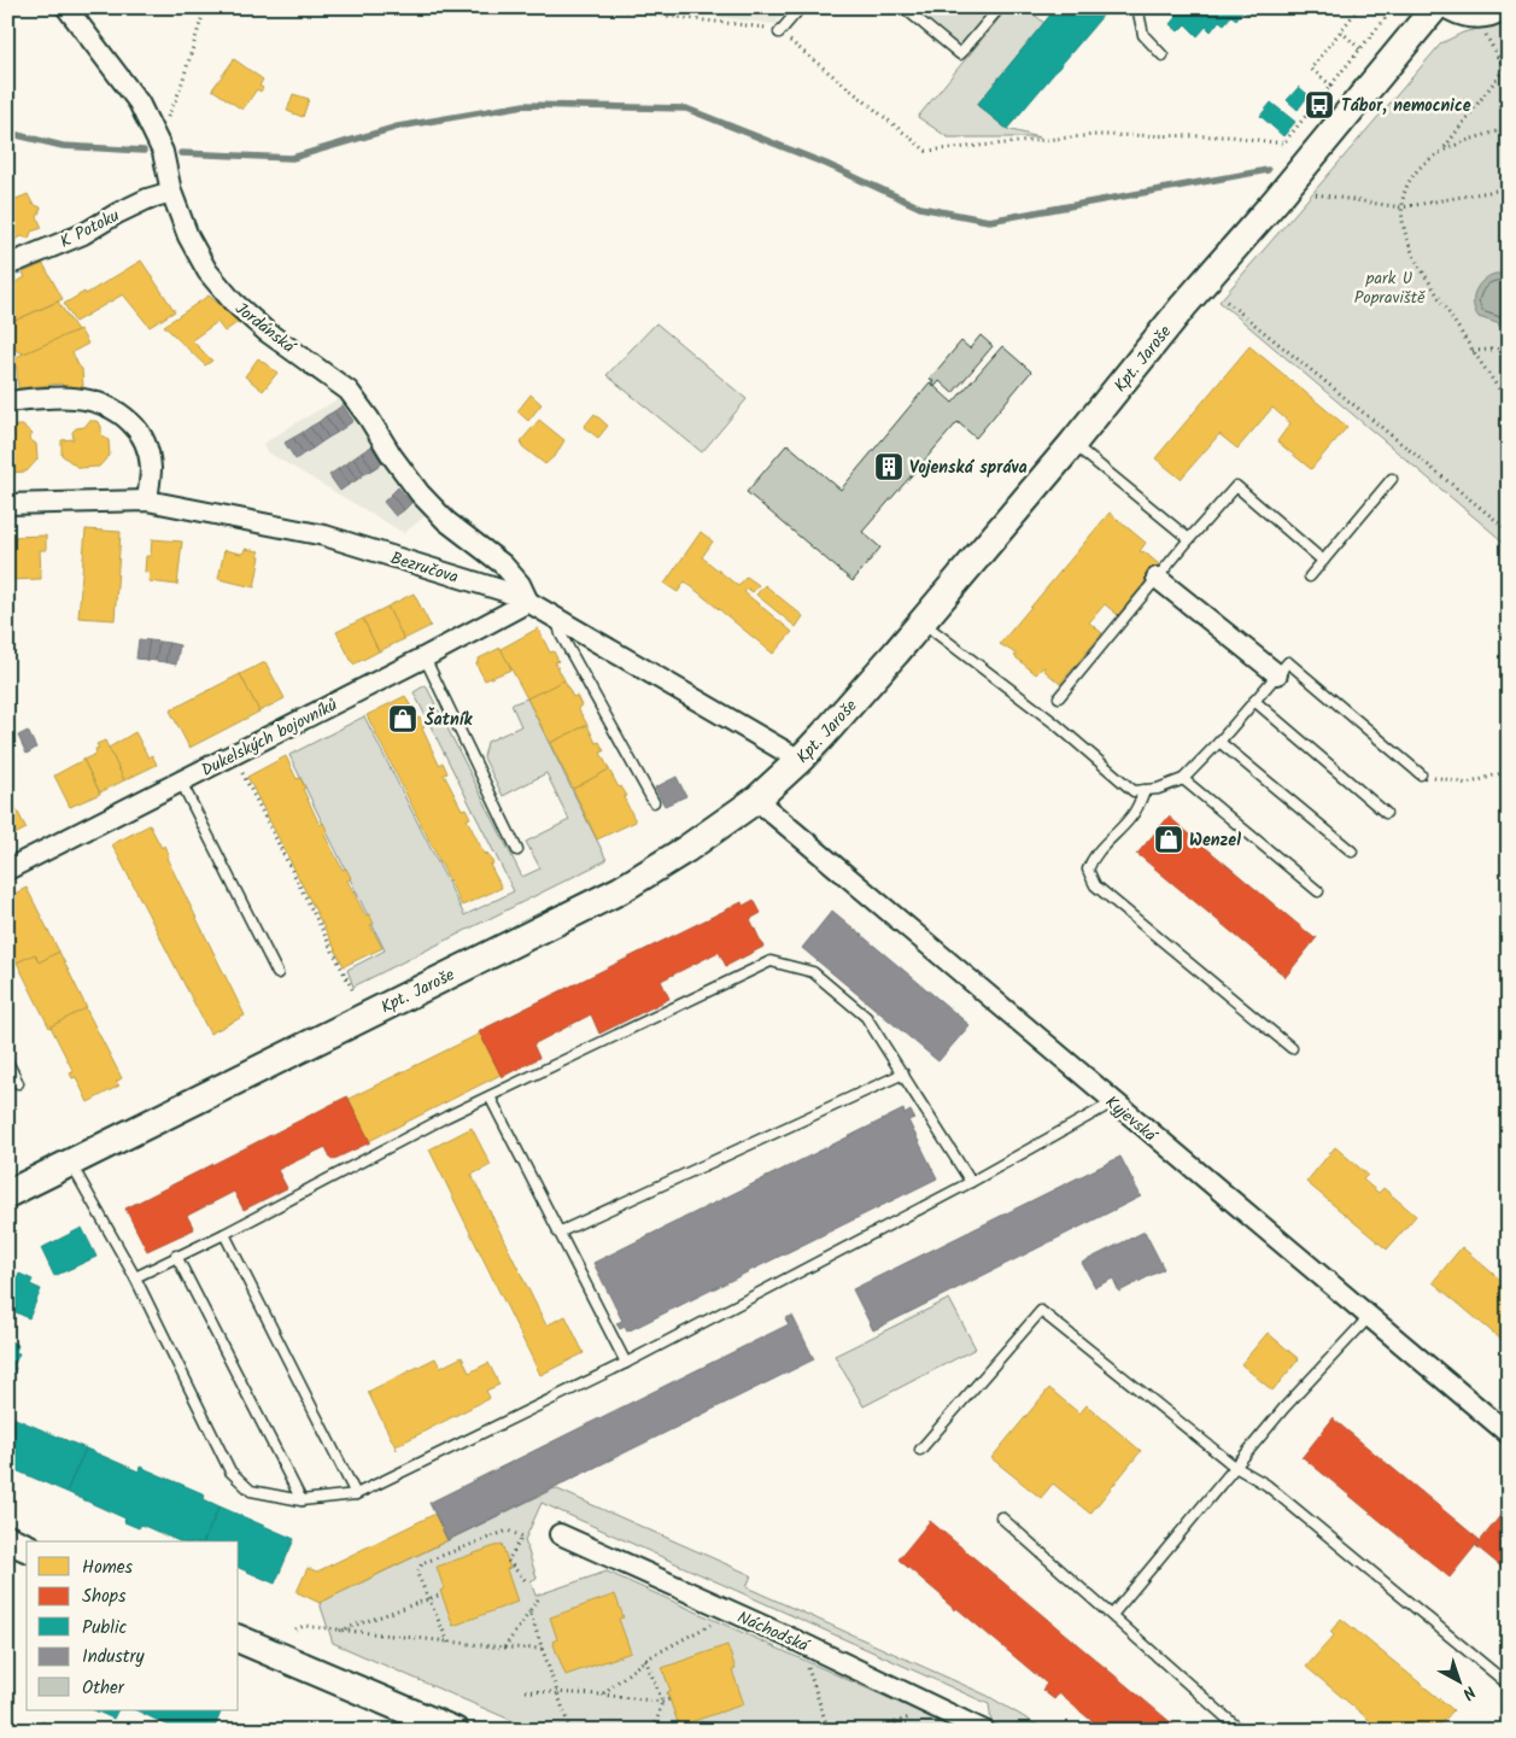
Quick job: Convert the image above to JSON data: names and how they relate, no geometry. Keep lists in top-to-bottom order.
{
  "streets": {
    "street": [
      "K Potoku",
      "Jordánská",
      "Kpt. Jaroše",
      "Bezručova",
      "Dukelských bojovníků",
      "Kyjevská",
      "Náchodská"
    ]
  },
  "crossings": [
    ["K Potoku", "Jordánská"],
    ["Jordánská", "Bezručova"],
    ["Jordánská", "Dukelských bojovníků"],
    ["Kpt. Jaroše", "Bezručova"],
    ["Kpt. Jaroše", "Kyjevská"],
    ["Bezručova", "Dukelských bojovníků"]
  ],
  "parks": ["park U Popraviště"],
  "places": {
    "bus stop": ["Tábor, nemocnice"],
    "building": ["Vojenská správa"],
    "shop": ["Šatník", "Wenzel"]
  },
  "legend": [
    "Homes",
    "Shops",
    "Public",
    "Industry",
    "Other"
  ],
  "north": "bottom right"
}
